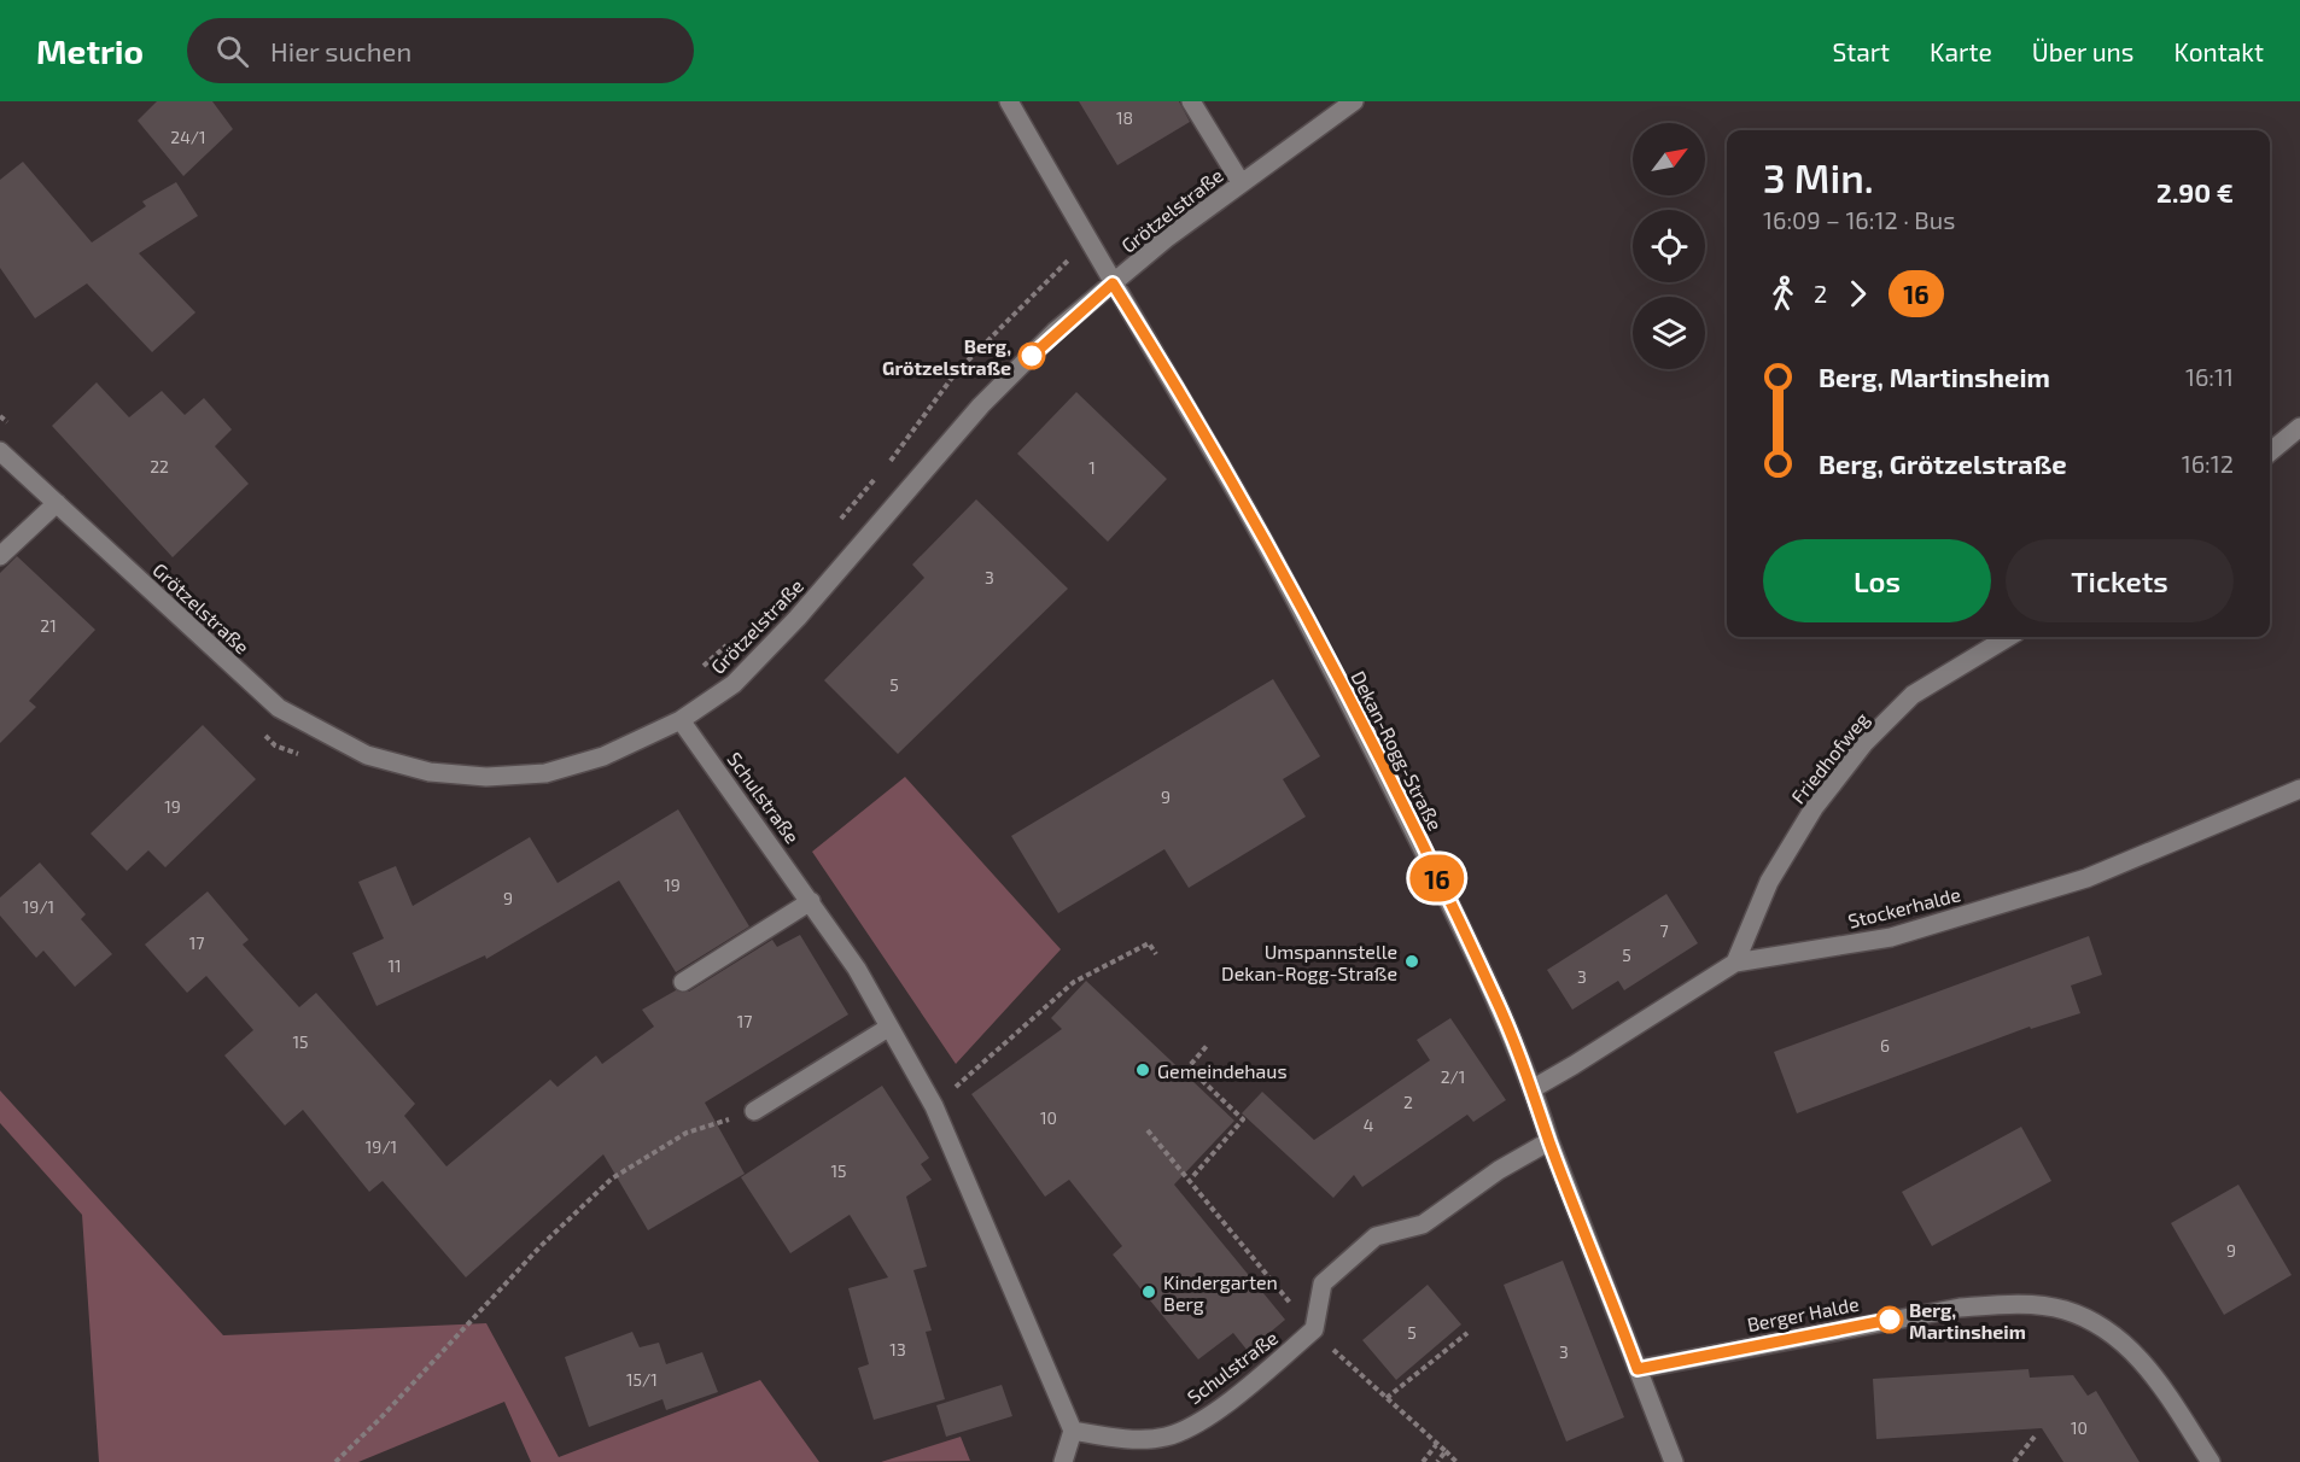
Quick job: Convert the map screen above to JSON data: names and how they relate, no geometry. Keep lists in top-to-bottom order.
{
  "streets": {
    "street": [
      "Grötzelstraße",
      "Dekan-Rogg-Straße",
      "Friedhofweg",
      "Schulstraße",
      "Stockerhalde",
      "Berger Halde"
    ]
  },
  "crossings": [
    ["Grötzelstraße", "Dekan-Rogg-Straße"],
    ["Grötzelstraße", "Schulstraße"],
    ["Dekan-Rogg-Straße", "Stockerhalde"],
    ["Dekan-Rogg-Straße", "Berger Halde"],
    ["Friedhofweg", "Stockerhalde"]
  ],
  "places": [
    "Berg, Grötzelstraße",
    "Umspannstelle Dekan-Rogg-Straße",
    "Gemeindehaus",
    "Kindergarten Berg",
    "Berg, Martinsheim"
  ],
  "lines": ["bus line 16"],
  "house_numbers": [
    "18",
    "24/1",
    "22",
    "1",
    "3",
    "21",
    "5",
    "9",
    "19",
    "19",
    "9",
    "19/1",
    "7",
    "17",
    "5",
    "11",
    "3",
    "17",
    "15",
    "6",
    "2/1",
    "2",
    "10",
    "4",
    "19/1",
    "15",
    "9",
    "5",
    "13",
    "3",
    "15/1",
    "10"
  ],
  "north": "top right",
  "page": {
    "header": "Metrio",
    "search": "Hier suchen",
    "nav": [
      "Start",
      "Karte",
      "Über uns",
      "Kontakt"
    ],
    "on_map": "16",
    "heading": ["3 Min.", "16:09 – 16:12 · Bus", "2.90 €"],
    "legs": ["2", "16"],
    "list": [
      {
        "name": "Berg, Martinsheim",
        "value": "16:11"
      },
      {
        "name": "Berg, Grötzelstraße",
        "value": "16:12"
      }
    ],
    "buttons": ["Los", "Tickets"]
  }
}
